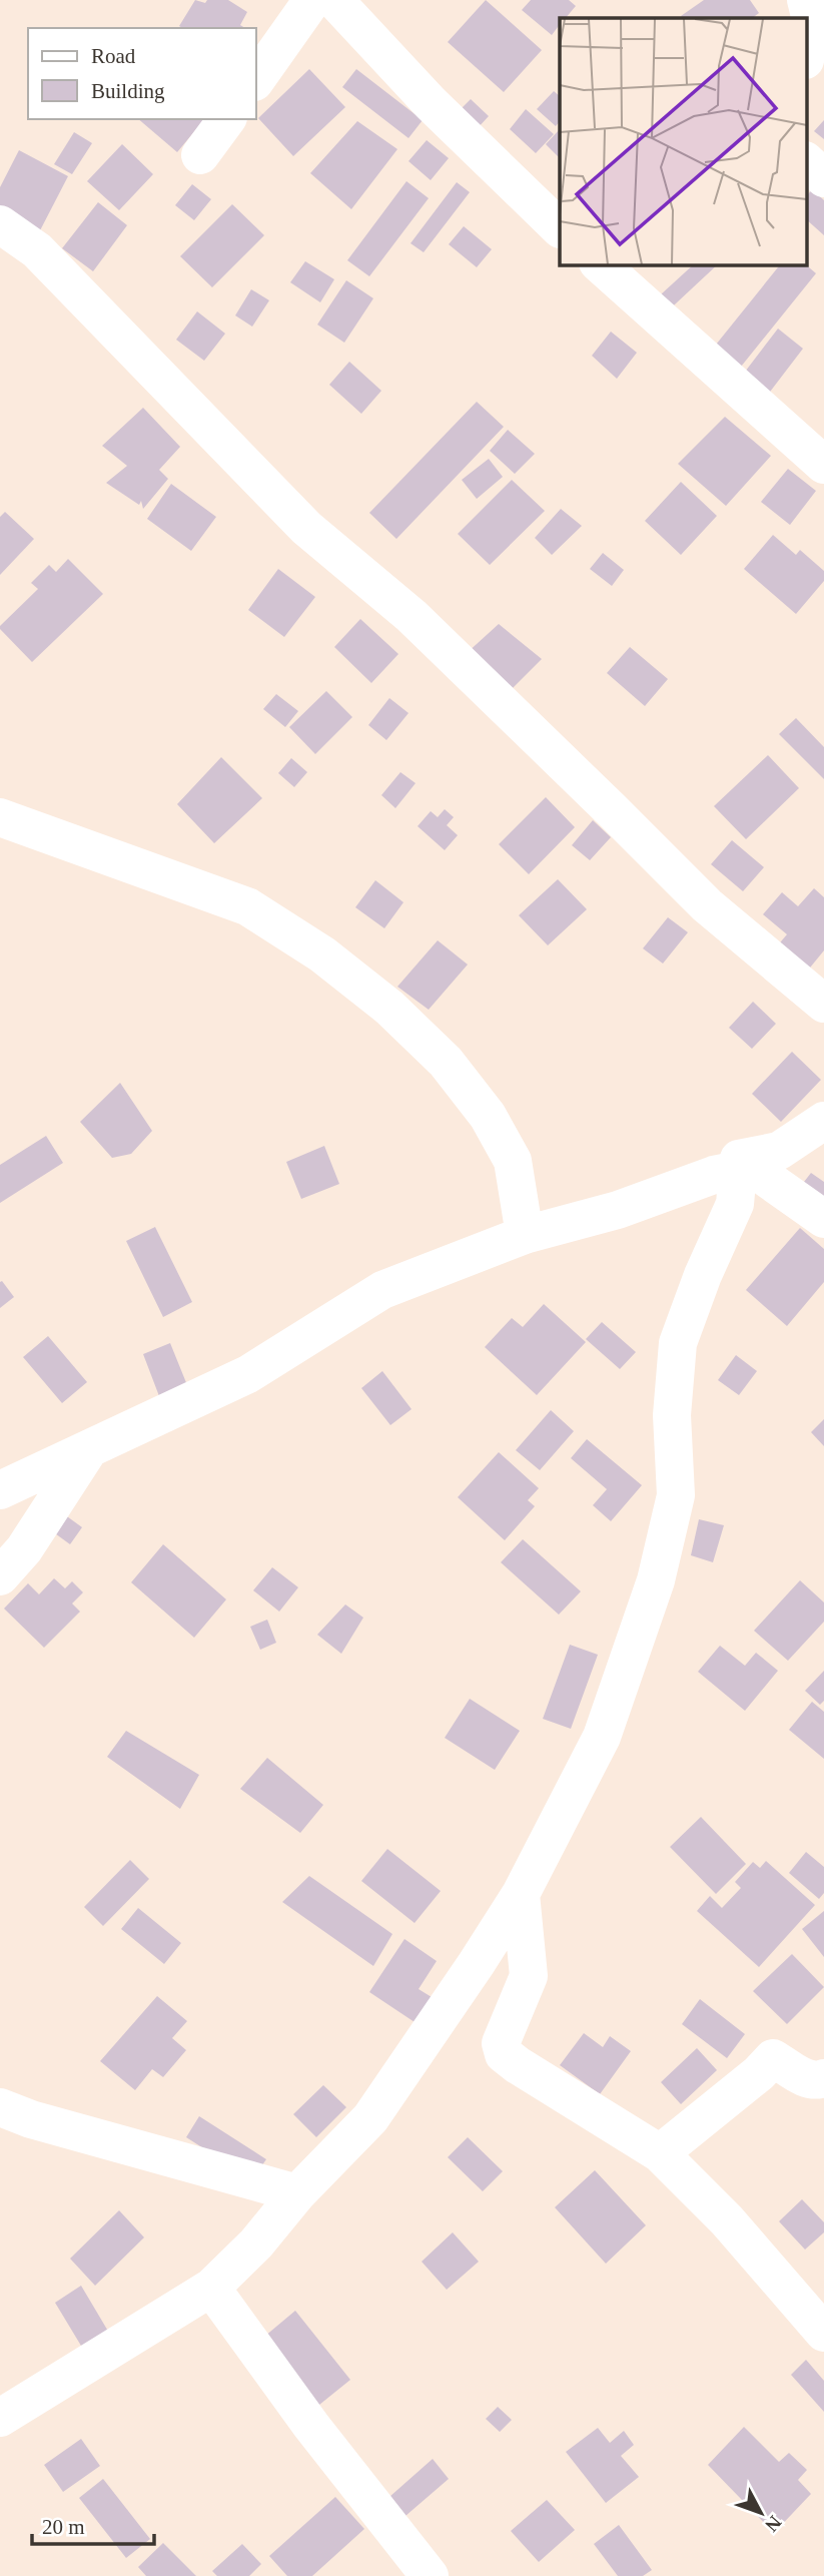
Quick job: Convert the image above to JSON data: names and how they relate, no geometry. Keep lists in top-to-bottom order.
{
  "legend": ["Road", "Building"],
  "scale_bar": "20 m",
  "north": "bottom right"
}
